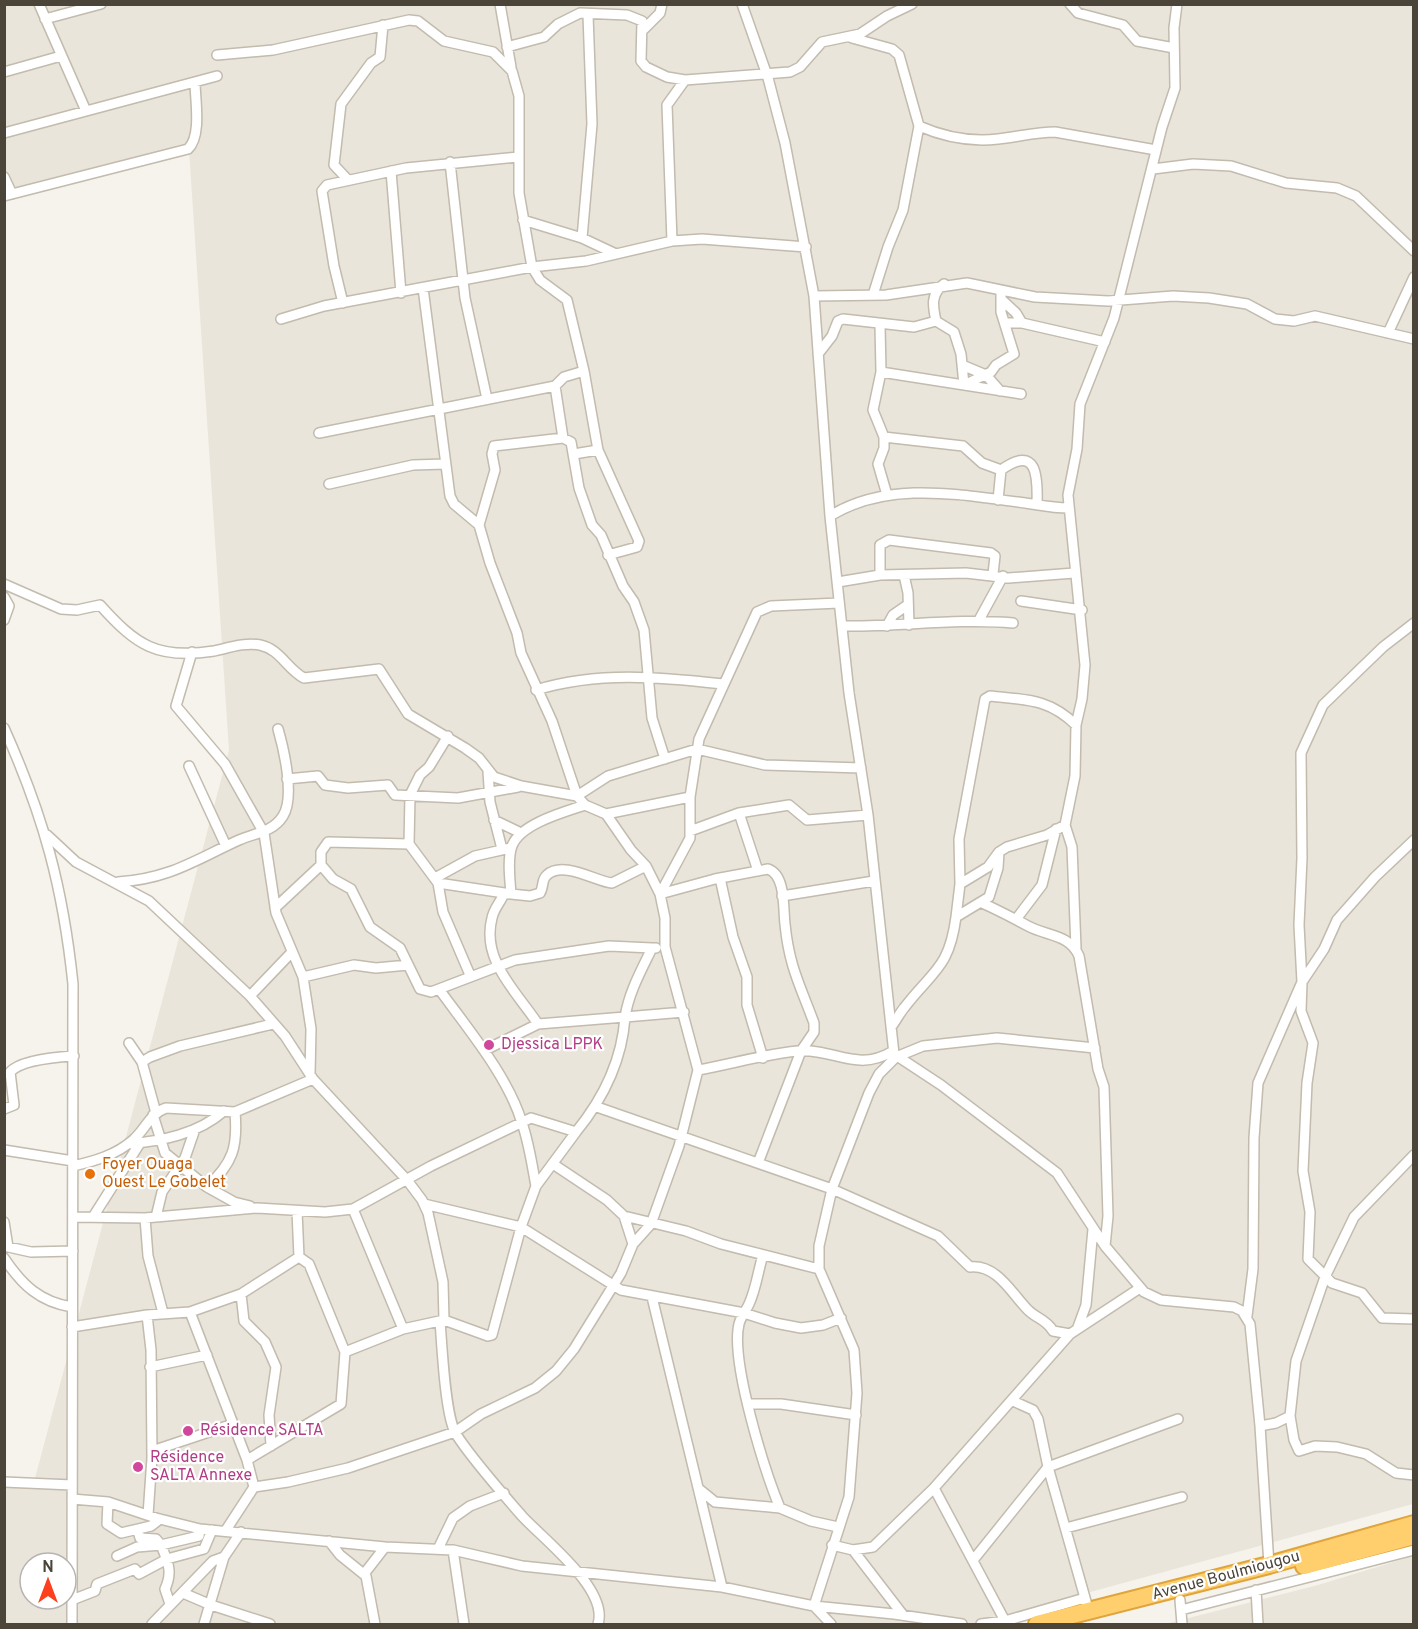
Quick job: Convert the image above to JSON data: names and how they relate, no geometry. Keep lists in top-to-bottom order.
{
  "streets": {
    "highway": ["Avenue Boulmiougou"]
  },
  "places": [
    "Djessica LPPK",
    "Foyer Ouaga Ouest Le Gobelet",
    "Résidence SALTA",
    "Résidence SALTA Annexe"
  ],
  "north": "top"
}
